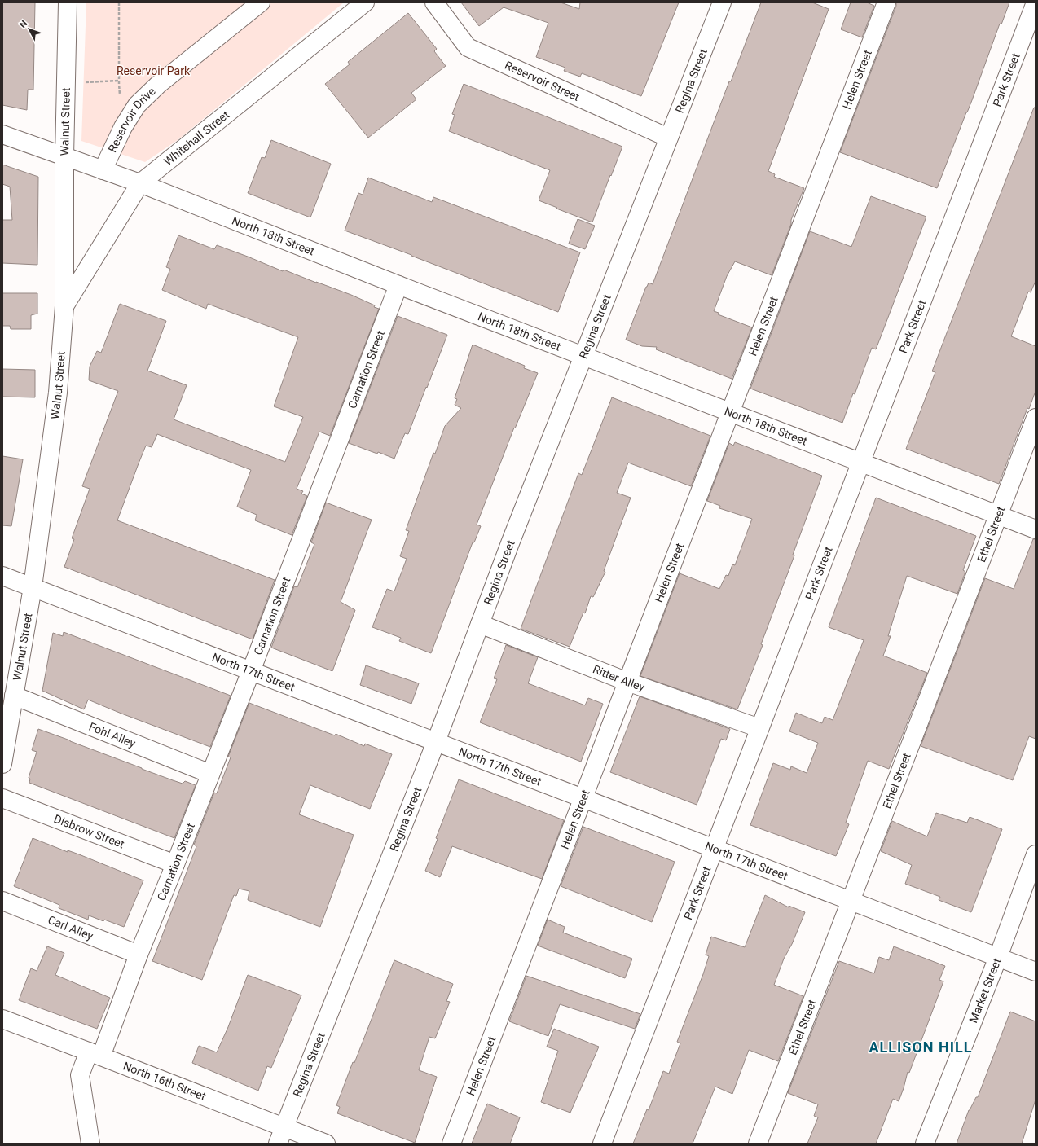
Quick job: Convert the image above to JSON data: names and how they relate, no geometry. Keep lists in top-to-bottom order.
{
  "streets": {
    "street": [
      "Helen Street",
      "Park Street",
      "Reservoir Street",
      "Regina Street",
      "Walnut Street",
      "Reservoir Drive",
      "Whitehall Street",
      "North 18th Street",
      "Carnation Street",
      "Ethel Street",
      "North 17th Street",
      "Ritter Alley",
      "Fohl Alley",
      "Disbrow Street",
      "Carl Alley",
      "Market Street",
      "North 16th Street"
    ]
  },
  "crossings": [
    ["Helen Street", "North 18th Street"],
    ["Helen Street", "North 17th Street"],
    ["Helen Street", "Ritter Alley"],
    ["Park Street", "North 18th Street"],
    ["Park Street", "North 17th Street"],
    ["Park Street", "Ritter Alley"],
    ["Reservoir Street", "Regina Street"],
    ["Regina Street", "North 18th Street"],
    ["Regina Street", "North 17th Street"],
    ["Regina Street", "Ritter Alley"],
    ["Regina Street", "North 16th Street"],
    ["Walnut Street", "Whitehall Street"],
    ["Walnut Street", "North 18th Street"],
    ["Walnut Street", "North 17th Street"],
    ["Walnut Street", "Fohl Alley"],
    ["Reservoir Drive", "North 18th Street"],
    ["Whitehall Street", "North 18th Street"],
    ["North 18th Street", "Carnation Street"],
    ["North 18th Street", "Ethel Street"],
    ["Carnation Street", "North 17th Street"],
    ["Carnation Street", "Fohl Alley"],
    ["Carnation Street", "Disbrow Street"],
    ["Carnation Street", "Carl Alley"],
    ["Carnation Street", "North 16th Street"],
    ["Ethel Street", "North 17th Street"],
    ["North 17th Street", "Market Street"]
  ],
  "districts": ["ALLISON HILL"],
  "parks": ["Reservoir Park"],
  "north": "top left"
}
